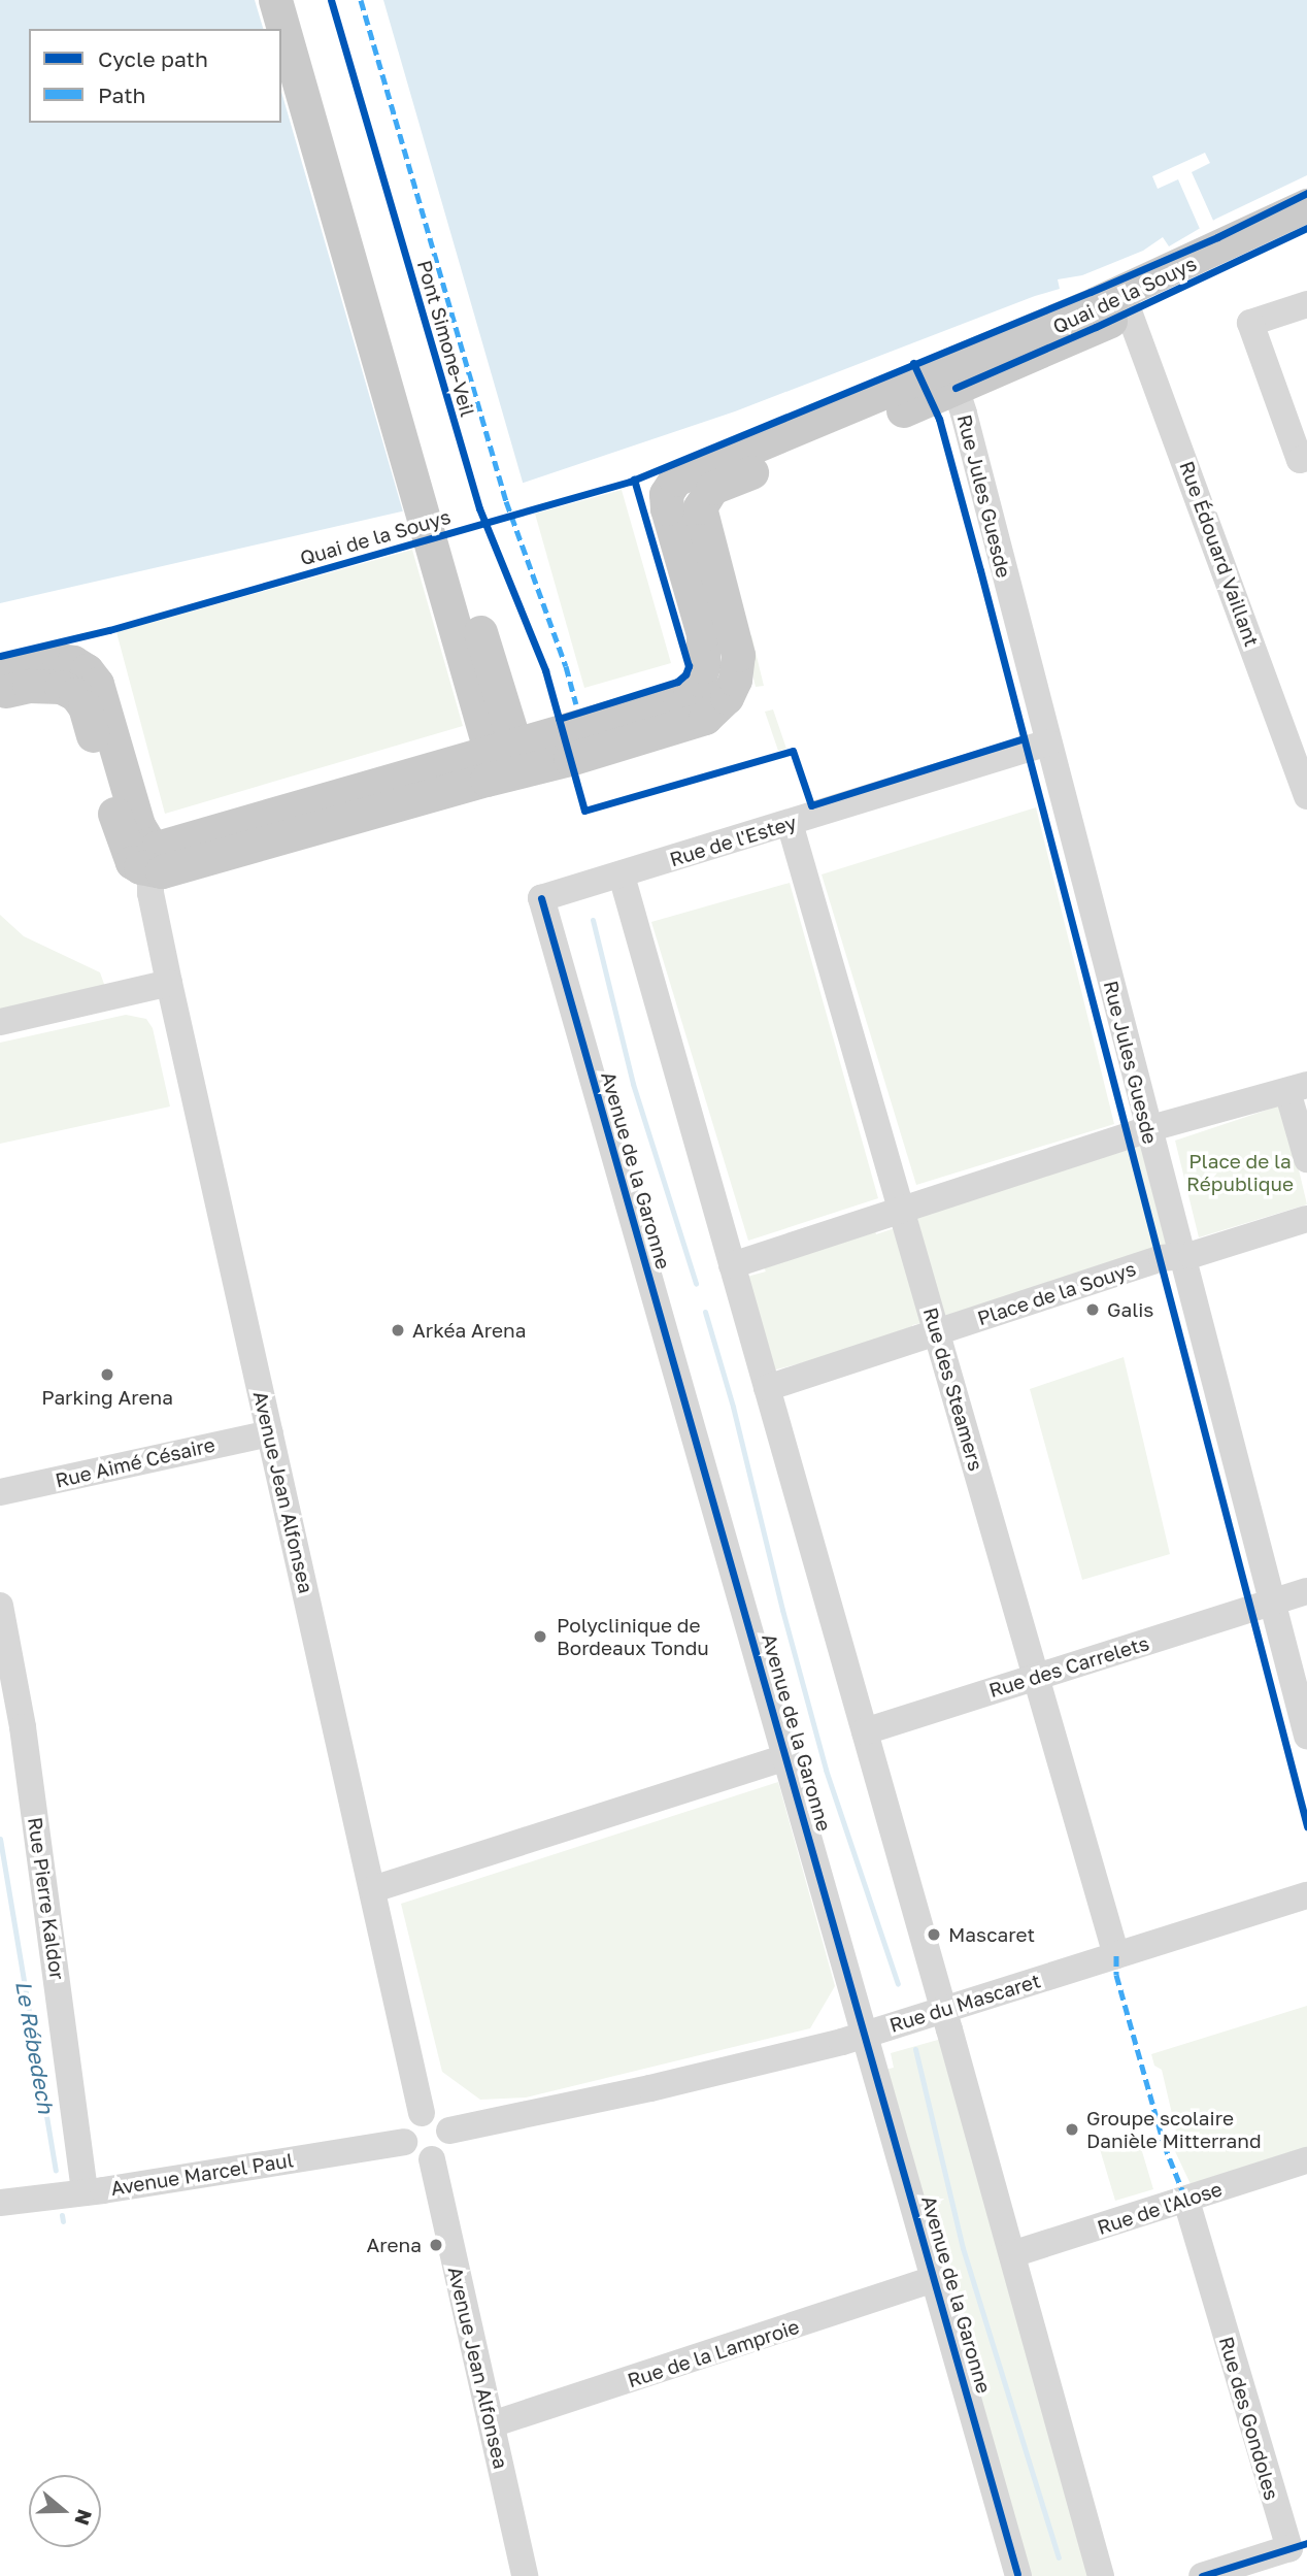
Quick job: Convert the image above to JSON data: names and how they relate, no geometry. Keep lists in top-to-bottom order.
{
  "streets": {
    "main road": ["Quai de la Souys"],
    "street": [
      "Rue Jules Guesde",
      "Rue Édouard Vaillant",
      "Rue de l'Estey",
      "Avenue de la Garonne",
      "Place de la Souys",
      "Rue des Steamers",
      "Rue Aimé Césaire",
      "Avenue Jean Alfonsea",
      "Rue des Carrelets",
      "Rue Pierre Kaldor",
      "Rue du Mascaret",
      "Avenue Marcel Paul",
      "Rue de l'Alose",
      "Rue de la Lamproie",
      "Rue des Gondoles"
    ],
    "cycle path": ["Pont Simone-Veil"]
  },
  "crossings": [
    ["Quai de la Souys", "Rue Jules Guesde"],
    ["Quai de la Souys", "Rue Édouard Vaillant"],
    ["Quai de la Souys", "Avenue Jean Alfonsea"],
    ["Rue Jules Guesde", "Rue de l'Estey"],
    ["Rue Jules Guesde", "Place de la Souys"],
    ["Rue Jules Guesde", "Rue des Carrelets"],
    ["Rue de l'Estey", "Avenue de la Garonne"],
    ["Rue de l'Estey", "Rue des Steamers"],
    ["Avenue de la Garonne", "Rue du Mascaret"],
    ["Avenue de la Garonne", "Rue de la Lamproie"],
    ["Place de la Souys", "Rue des Steamers"],
    ["Rue des Steamers", "Rue des Carrelets"],
    ["Rue des Steamers", "Rue du Mascaret"],
    ["Rue Aimé Césaire", "Avenue Jean Alfonsea"],
    ["Avenue Jean Alfonsea", "Rue du Mascaret"],
    ["Avenue Jean Alfonsea", "Avenue Marcel Paul"],
    ["Avenue Jean Alfonsea", "Rue de la Lamproie"],
    ["Rue Pierre Kaldor", "Avenue Marcel Paul"],
    ["Rue du Mascaret", "Avenue Marcel Paul"],
    ["Rue de l'Alose", "Rue des Gondoles"]
  ],
  "water": ["Le Rébedech"],
  "parks": ["Place de la République"],
  "places": [
    "Galis",
    "Arkéa Arena",
    "Parking Arena",
    "Polyclinique de Bordeaux Tondu",
    "Mascaret",
    "Groupe scolaire Danièle Mitterrand",
    "Arena"
  ],
  "legend": ["Cycle path", "Path"],
  "north": "right"
}
